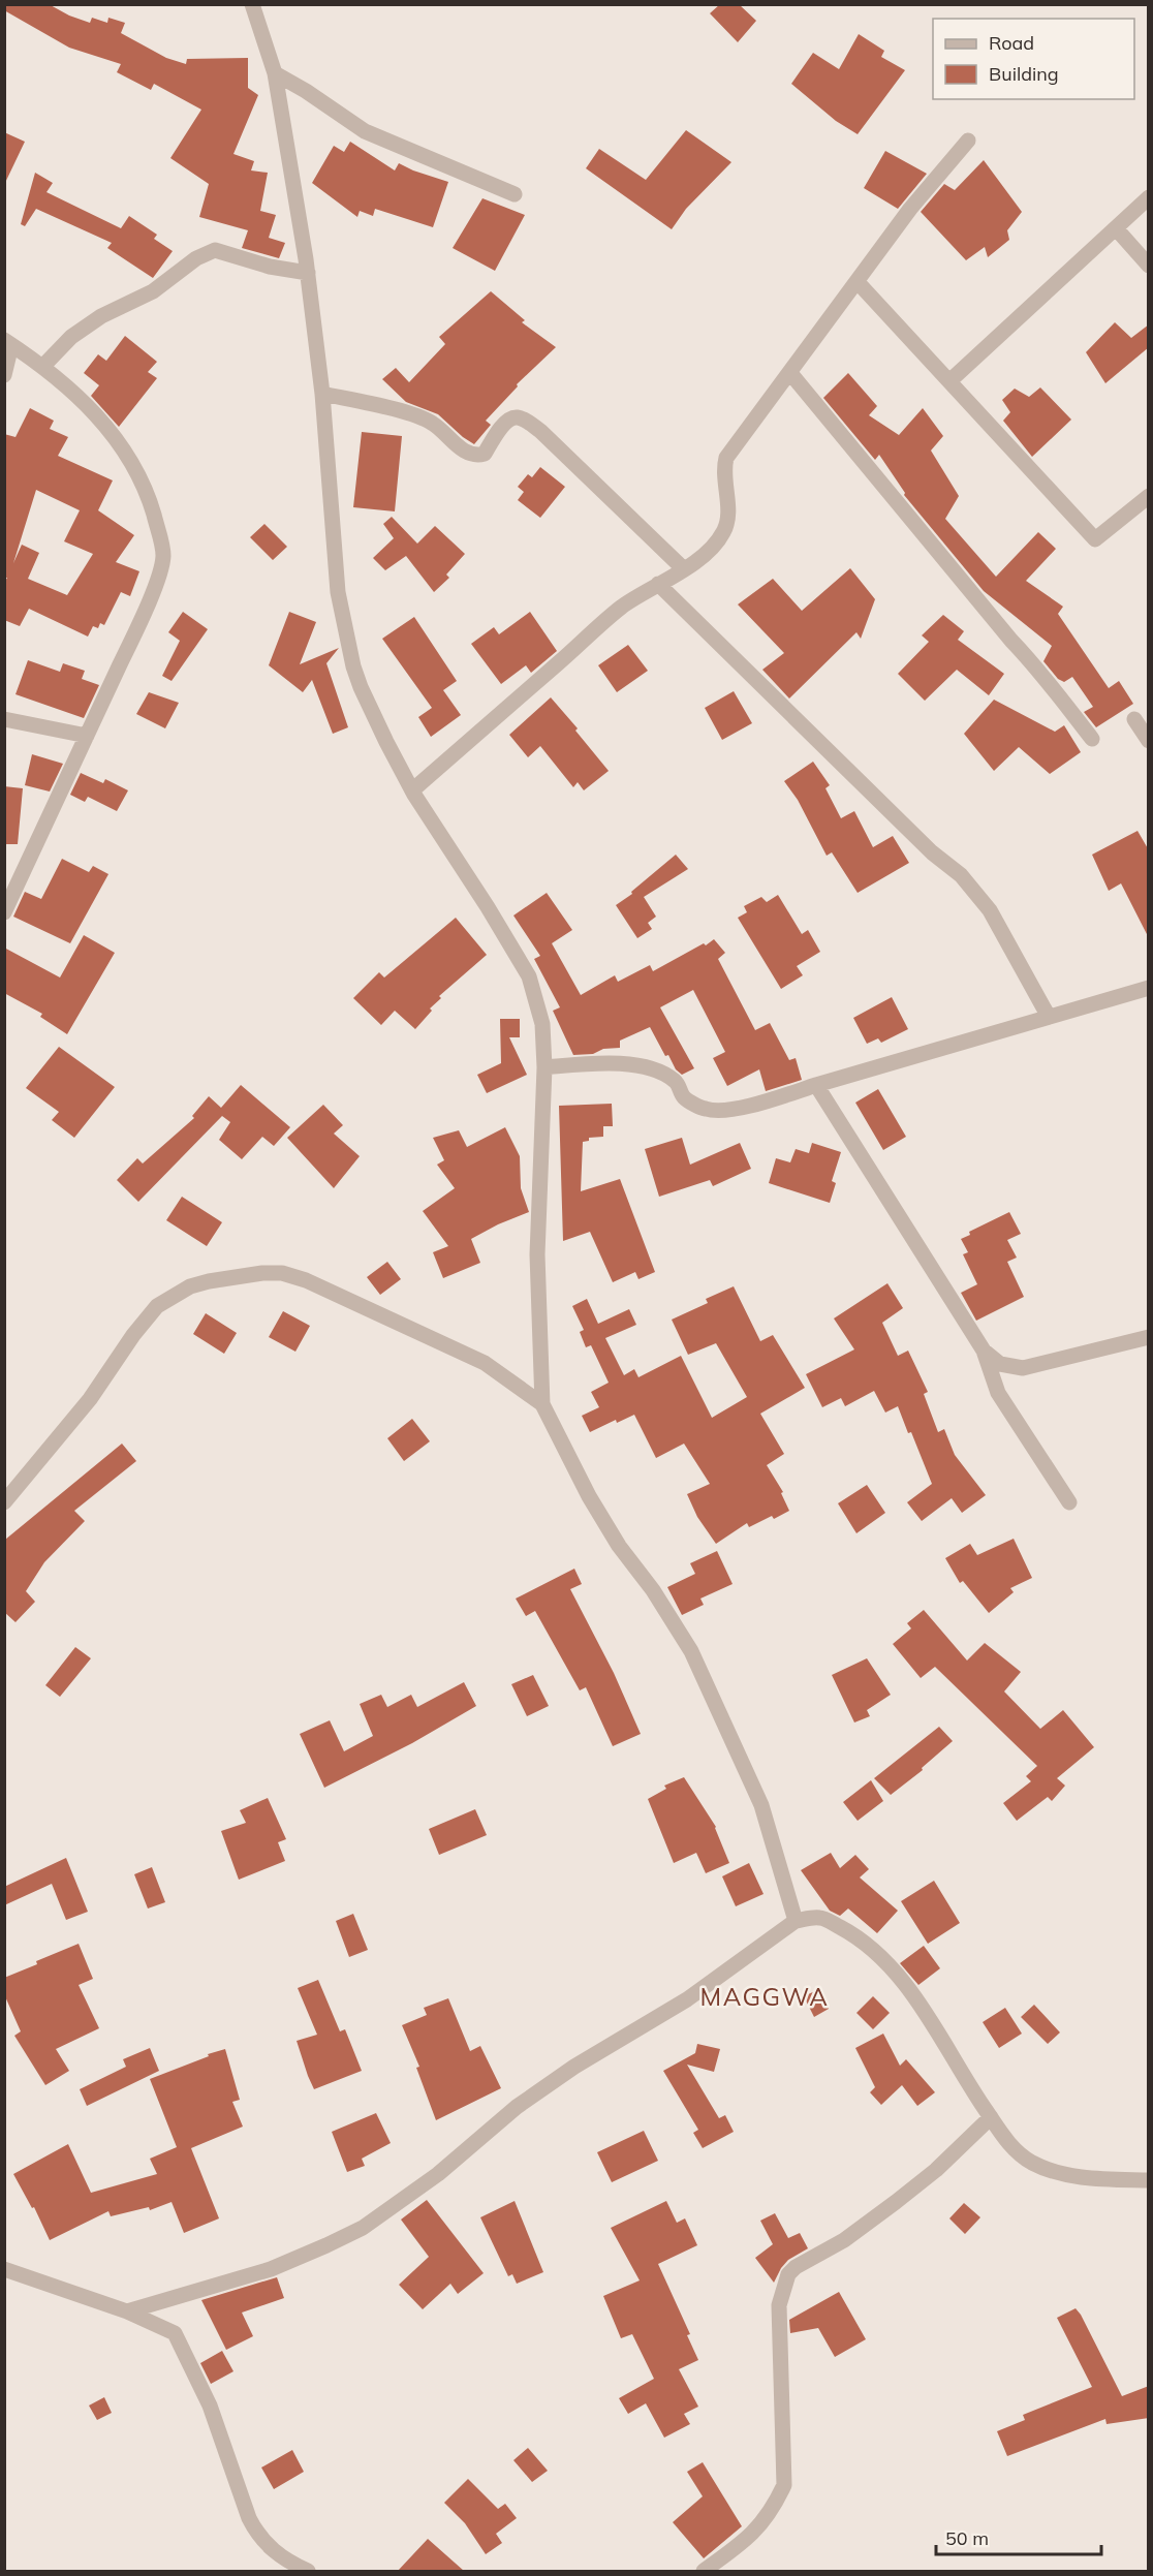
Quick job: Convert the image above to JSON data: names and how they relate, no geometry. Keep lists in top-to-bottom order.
{
  "districts": ["MAGGWA"],
  "legend": ["Road", "Building"],
  "scale_bar": "50 m"
}
